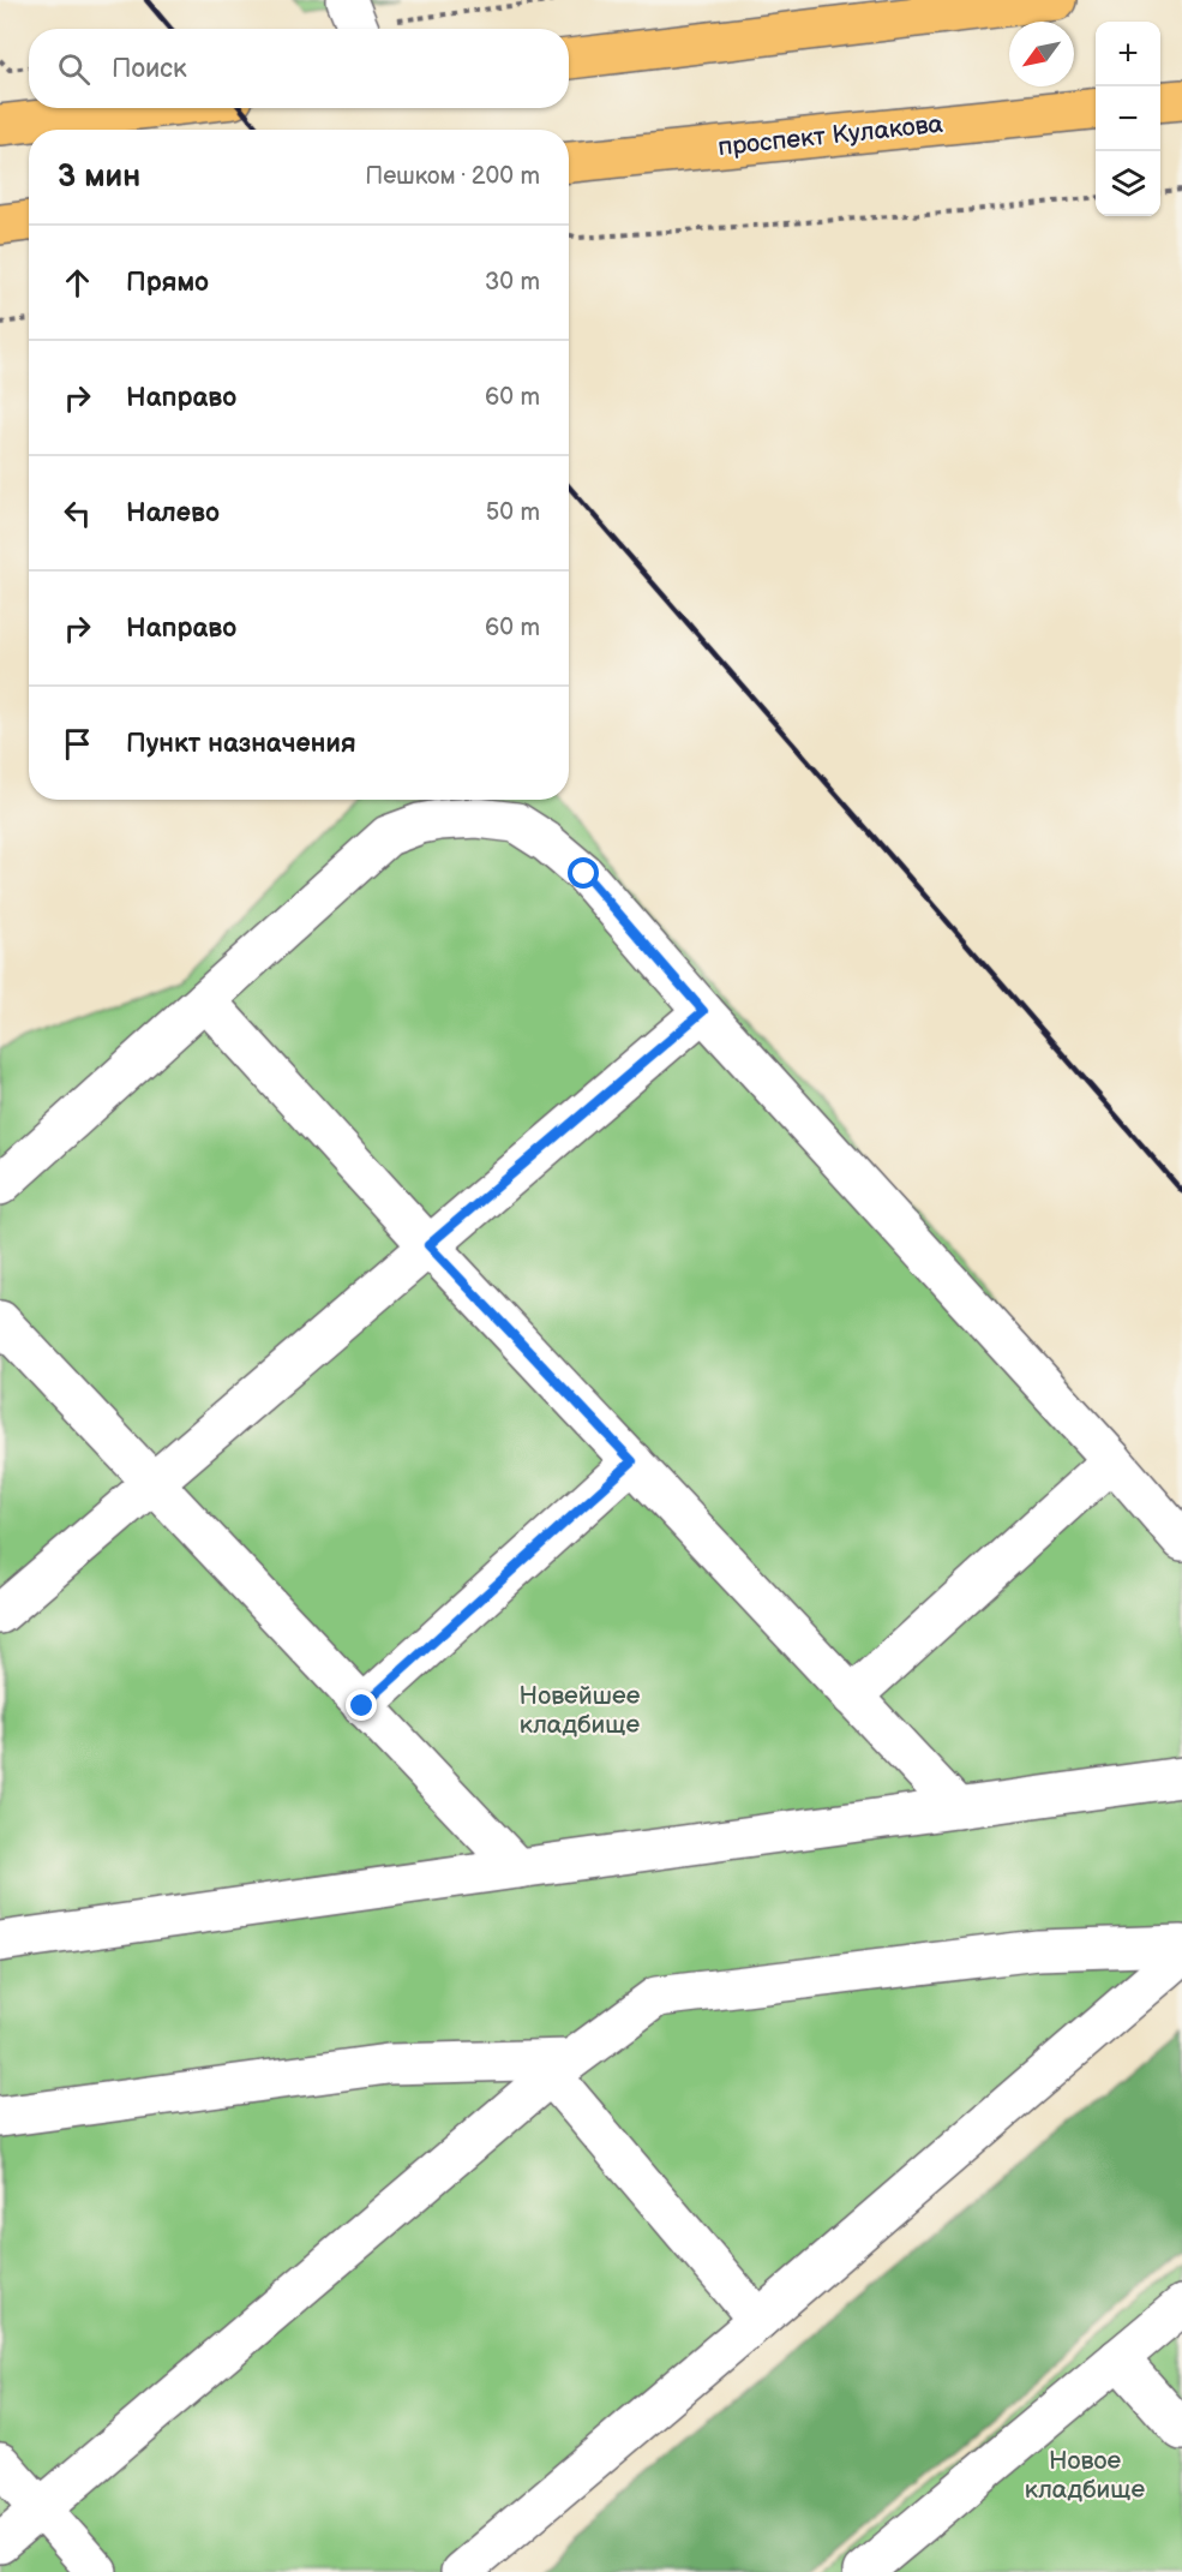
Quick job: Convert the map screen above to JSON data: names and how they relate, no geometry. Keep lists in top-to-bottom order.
{
  "streets": {
    "main road": ["проспект Кулакова"]
  },
  "parks": ["Новейшее кладбище", "Новое кладбище"],
  "north": "bottom left",
  "page": {
    "map_buttons": ["+", "−"],
    "search": "Поиск",
    "heading": ["3 мин", "Пешком · 200 m"],
    "list": [
      ["Прямо", "30 m"],
      ["Направо", "60 m"],
      ["Налево", "50 m"],
      ["Направо", "60 m"],
      "Пункт назначения"
    ]
  }
}
